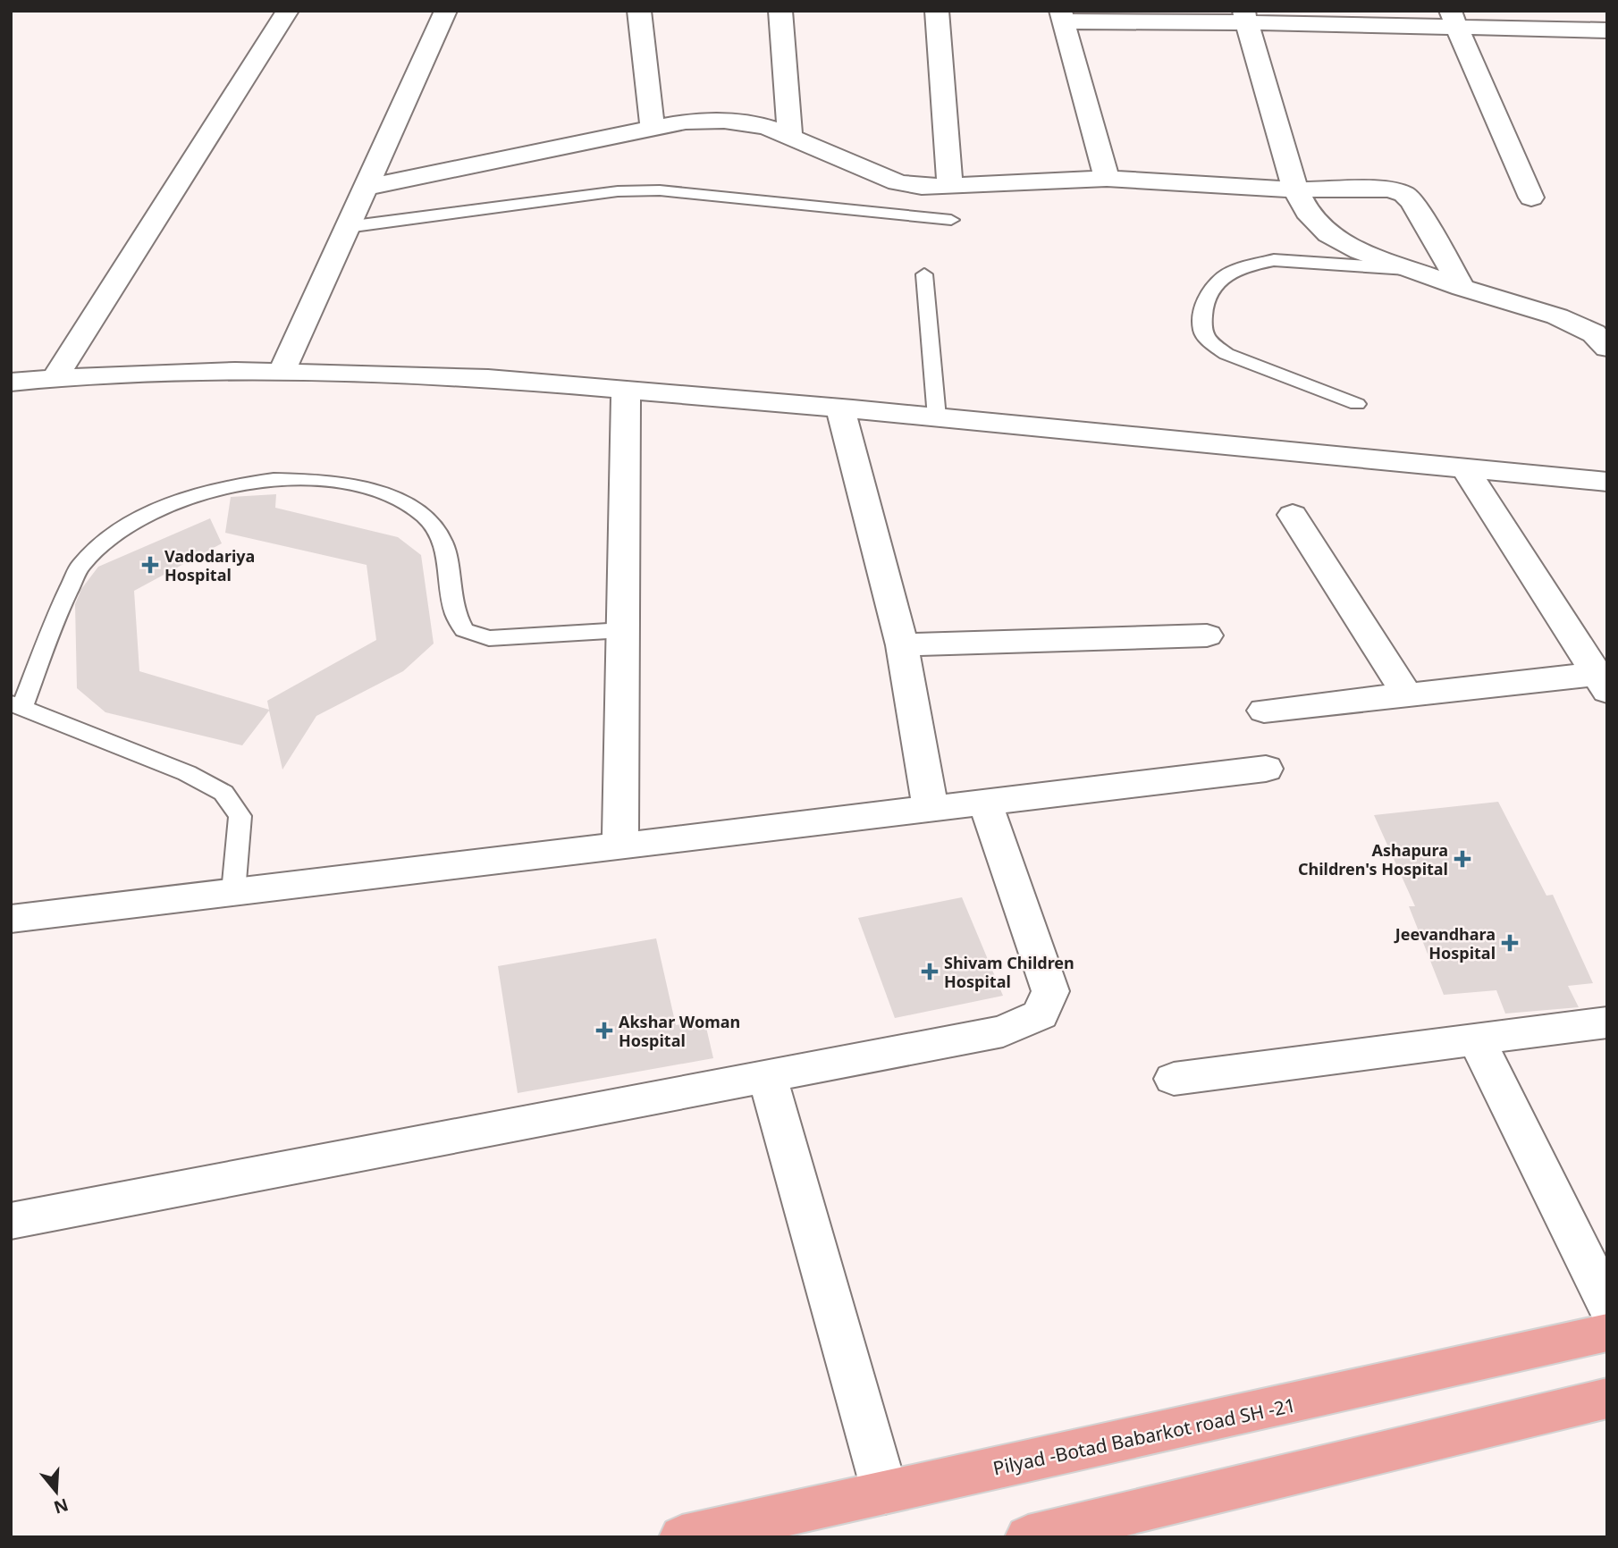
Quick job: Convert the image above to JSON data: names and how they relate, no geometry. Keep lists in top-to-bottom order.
{
  "streets": {
    "main road": ["Pilyad -Botad Babarkot road SH -21"]
  },
  "places": {
    "health": [
      "Vadodariya Hospital",
      "Ashapura Children's Hospital",
      "Jeevandhara Hospital",
      "Shivam Children Hospital",
      "Akshar Woman Hospital"
    ]
  },
  "north": "bottom"
}
